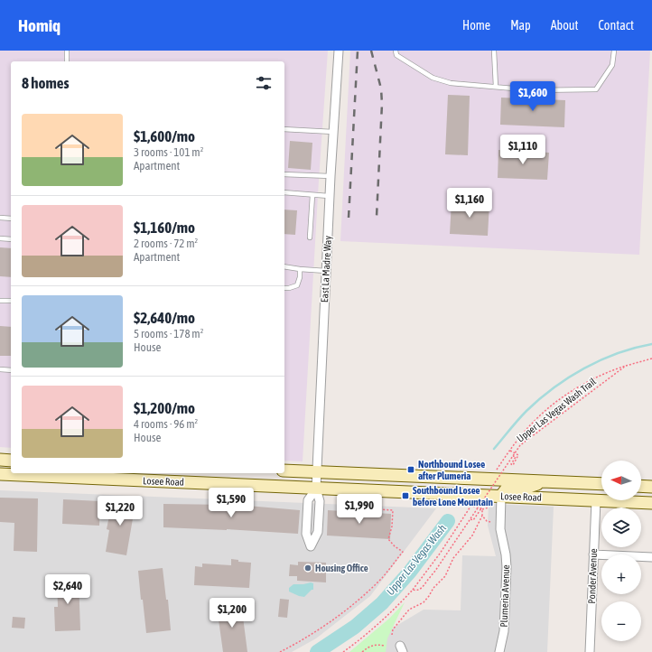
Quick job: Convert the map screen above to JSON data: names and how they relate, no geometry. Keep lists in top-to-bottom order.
{
  "streets": {
    "main road": ["Losee Road"],
    "street": ["East La Madre Way", "Ponder Avenue", "Plumeria Avenue"],
    "path": ["Upper Las Vegas Wash Trail"]
  },
  "crossings": [
    ["East La Madre Way", "Losee Road"],
    ["Losee Road", "Ponder Avenue"],
    ["Losee Road", "Plumeria Avenue"]
  ],
  "water": ["Upper Las Vegas Wash"],
  "places": {
    "transit": ["Northbound Losee after Plumeria", "Southbound Losee before Lone Mountain"],
    "other": ["Housing Office"]
  },
  "north": "left",
  "page": {
    "header": "Homiq",
    "nav": [
      "Home",
      "Map",
      "About",
      "Contact"
    ],
    "heading": "8 homes",
    "price": [
      "$1,600",
      "$1,110",
      "$1,160",
      "$1,590",
      "$1,990",
      "$1,220",
      "$2,640",
      "$1,200"
    ],
    "list": [
      {
        "name": "$1,600/mo",
        "note": "3 rooms · 101 m² · Apartment"
      },
      {
        "name": "$1,160/mo",
        "note": "2 rooms · 72 m² · Apartment"
      },
      {
        "name": "$2,640/mo",
        "note": "5 rooms · 178 m² · House"
      },
      {
        "name": "$1,200/mo",
        "note": "4 rooms · 96 m² · House"
      }
    ],
    "map_buttons": ["+", "−"]
  }
}
